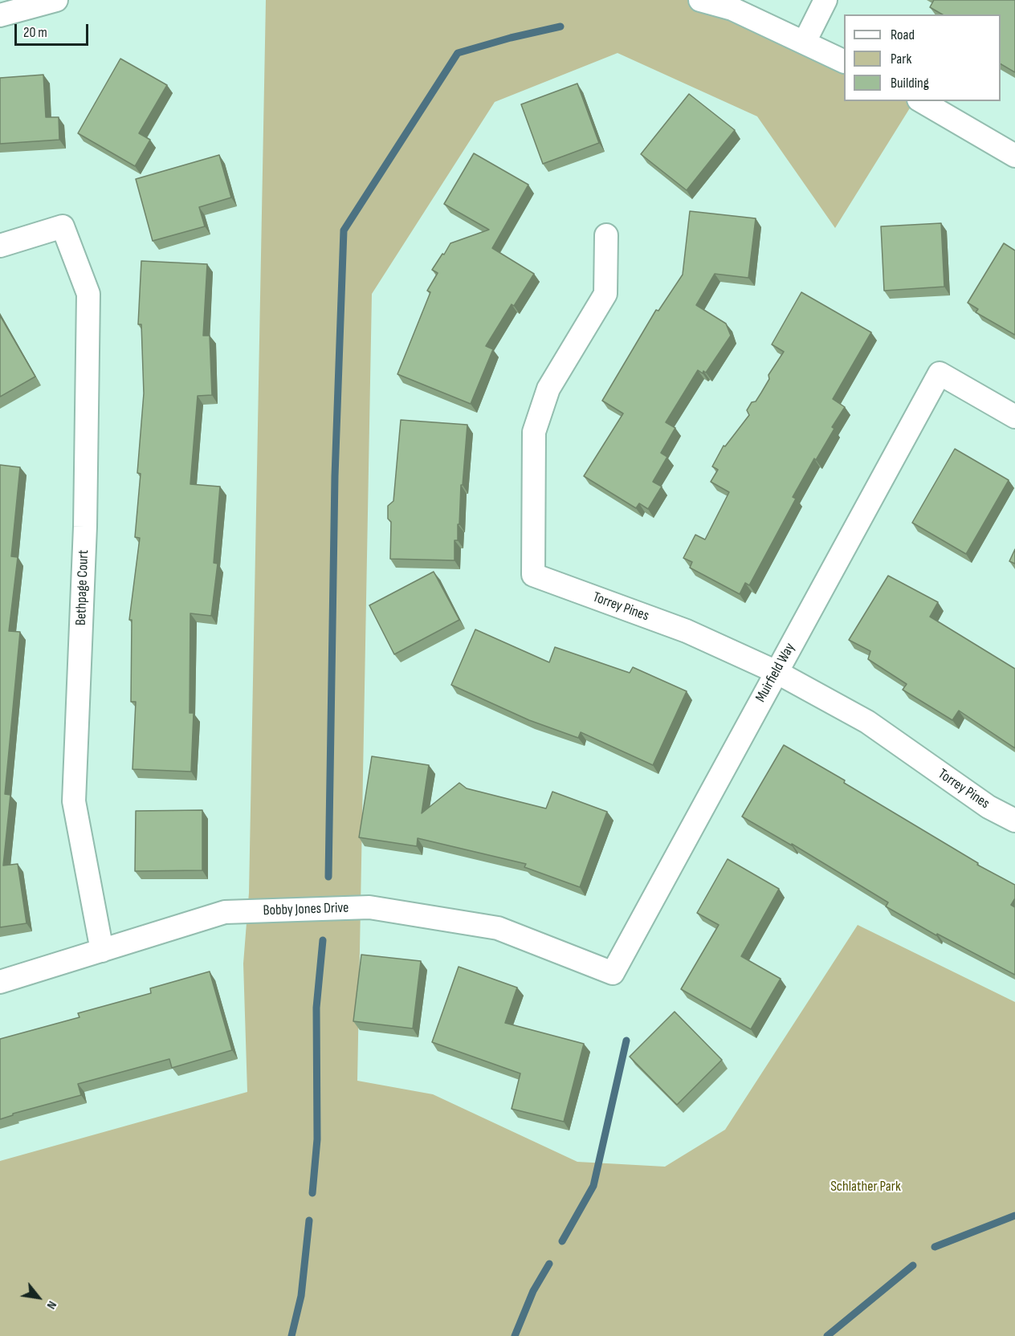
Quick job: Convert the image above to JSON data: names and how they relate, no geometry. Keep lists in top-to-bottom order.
{
  "streets": {
    "street": [
      "Bethpage Court",
      "Torrey Pines",
      "Muirfield Way",
      "Bobby Jones Drive"
    ]
  },
  "crossings": [
    ["Bethpage Court", "Bobby Jones Drive"],
    ["Torrey Pines", "Muirfield Way"],
    ["Muirfield Way", "Bobby Jones Drive"]
  ],
  "parks": ["Schlather Park"],
  "legend": ["Road", "Park", "Building"],
  "scale_bar": "20 m",
  "north": "bottom right"
}
